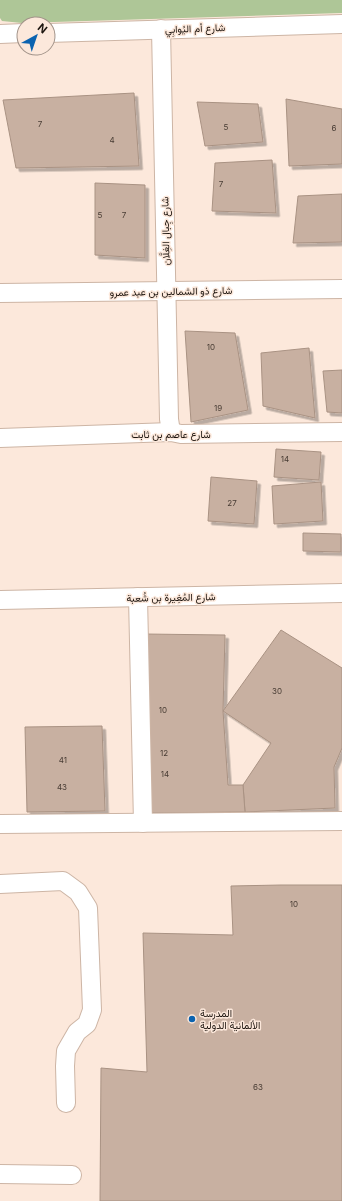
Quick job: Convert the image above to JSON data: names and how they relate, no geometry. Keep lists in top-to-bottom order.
{
  "streets": {
    "street": [
      "شارع أم اليُوابِي",
      "شارع جِبال الغِلَّان",
      "شارع ذو الشمالين بن عبد عمرو",
      "شارع عاصم بن ثابت",
      "شارع المُغِيرة بن شُعبة"
    ]
  },
  "crossings": [
    ["شارع أم اليُوابِي", "شارع جِبال الغِلَّان"],
    ["شارع جِبال الغِلَّان", "شارع ذو الشمالين بن عبد عمرو"],
    ["شارع جِبال الغِلَّان", "شارع عاصم بن ثابت"]
  ],
  "places": ["المدرسة الألمانية الدولية"],
  "house_numbers": [
    "7",
    "5",
    "6",
    "4",
    "7",
    "5",
    "7",
    "10",
    "19",
    "14",
    "27",
    "30",
    "10",
    "12",
    "41",
    "14",
    "43",
    "10",
    "63"
  ],
  "north": "top right"
}
